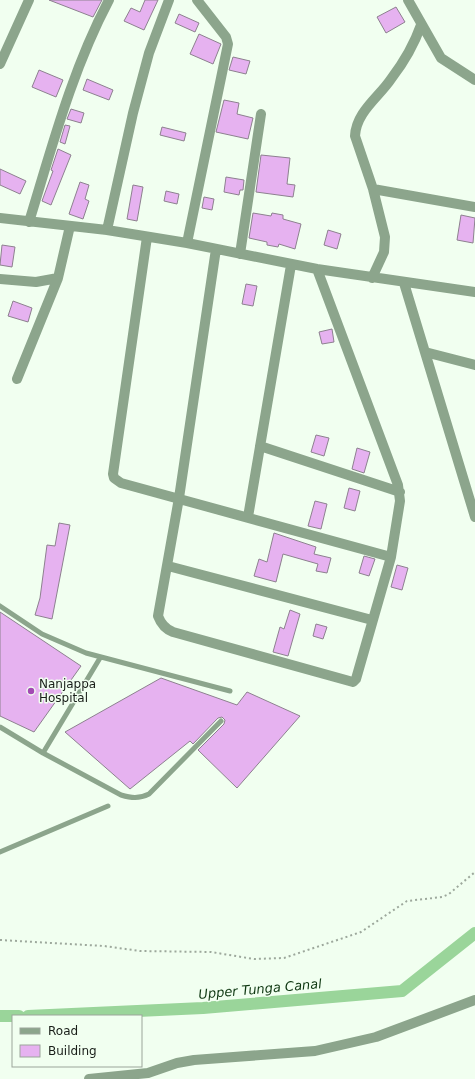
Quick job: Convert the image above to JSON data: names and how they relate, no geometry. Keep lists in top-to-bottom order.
{
  "water": ["Upper Tunga Canal"],
  "places": ["Nanjappa Hospital"],
  "legend": ["Road", "Building"]
}
